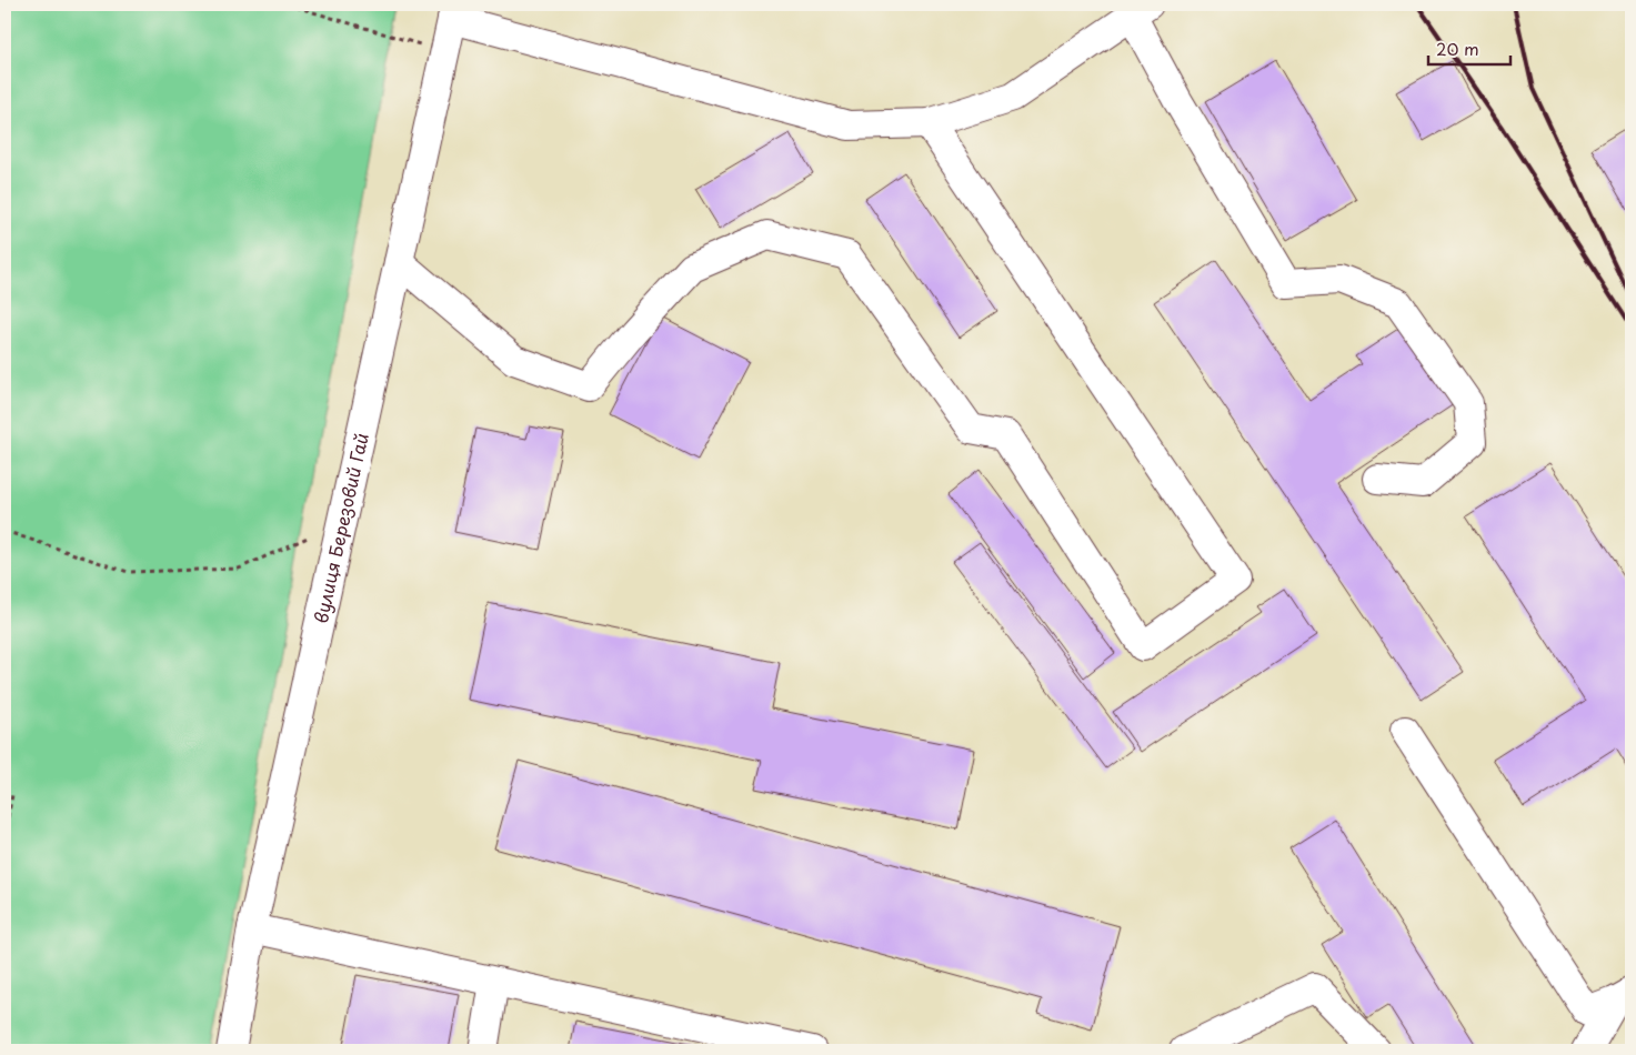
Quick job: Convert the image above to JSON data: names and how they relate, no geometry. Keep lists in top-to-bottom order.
{
  "streets": {
    "street": ["вулиця Березовий Гай"]
  },
  "scale_bar": "20 m"
}
